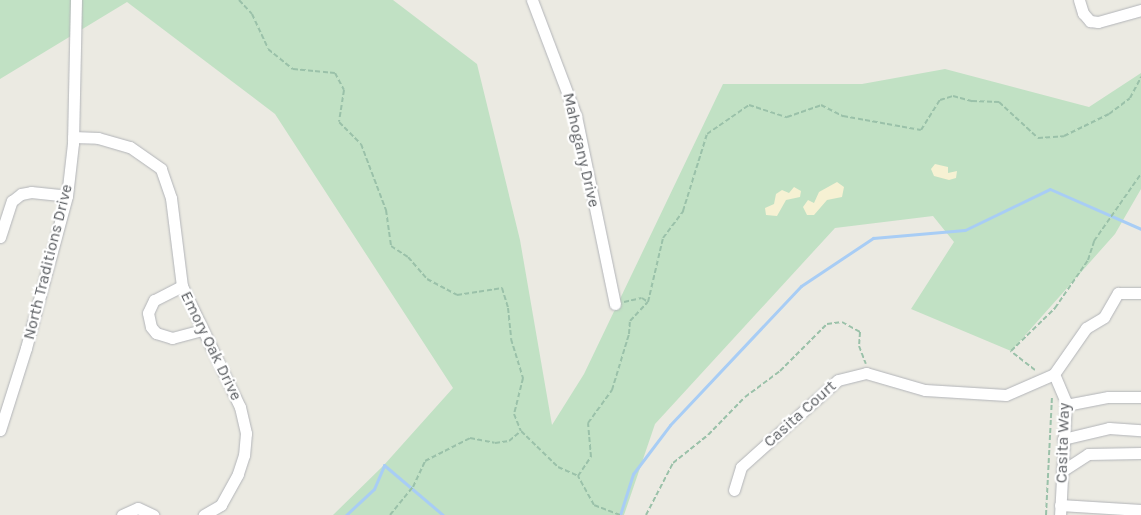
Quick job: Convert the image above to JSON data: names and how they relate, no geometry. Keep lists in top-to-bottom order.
{
  "streets": {
    "street": [
      "Mahogany Drive",
      "North Traditions Drive",
      "Emory Oak Drive",
      "Casita Court",
      "Casita Way"
    ]
  },
  "crossings": [
    ["North Traditions Drive", "Emory Oak Drive"],
    ["Casita Court", "Casita Way"]
  ]
}
